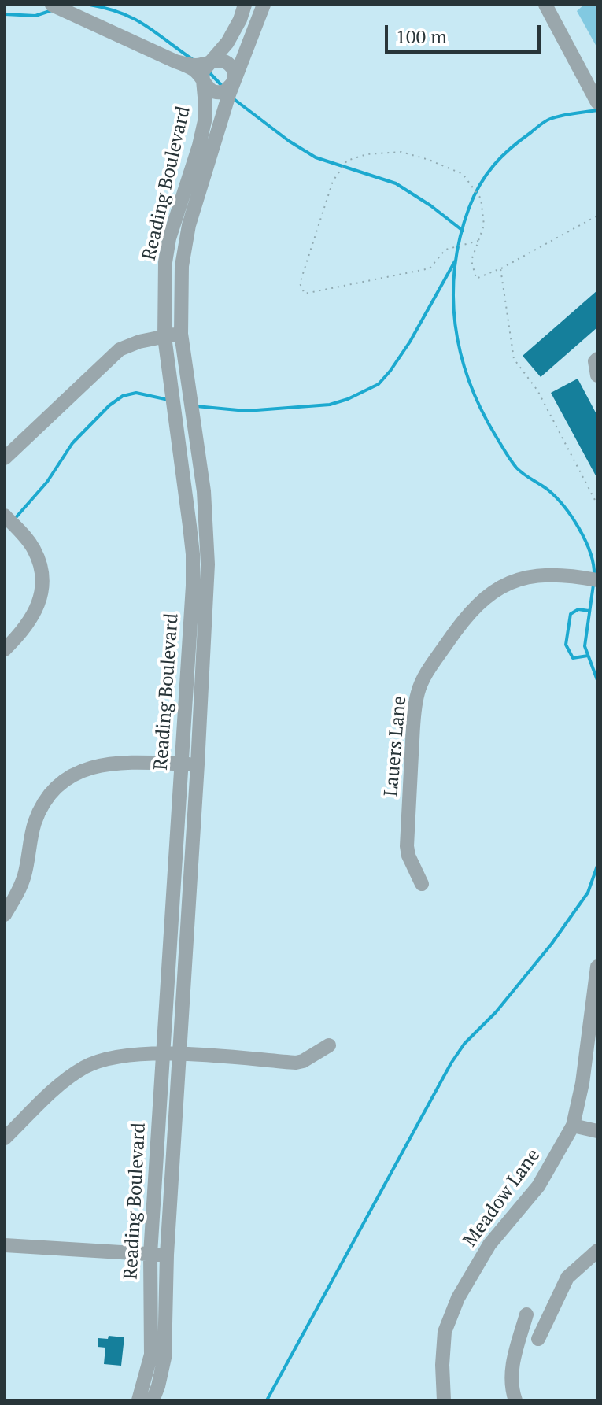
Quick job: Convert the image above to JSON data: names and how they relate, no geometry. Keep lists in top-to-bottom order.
{
  "streets": {
    "street": ["Reading Boulevard", "Lauers Lane", "Meadow Lane"]
  },
  "scale_bar": "100 m"
}
